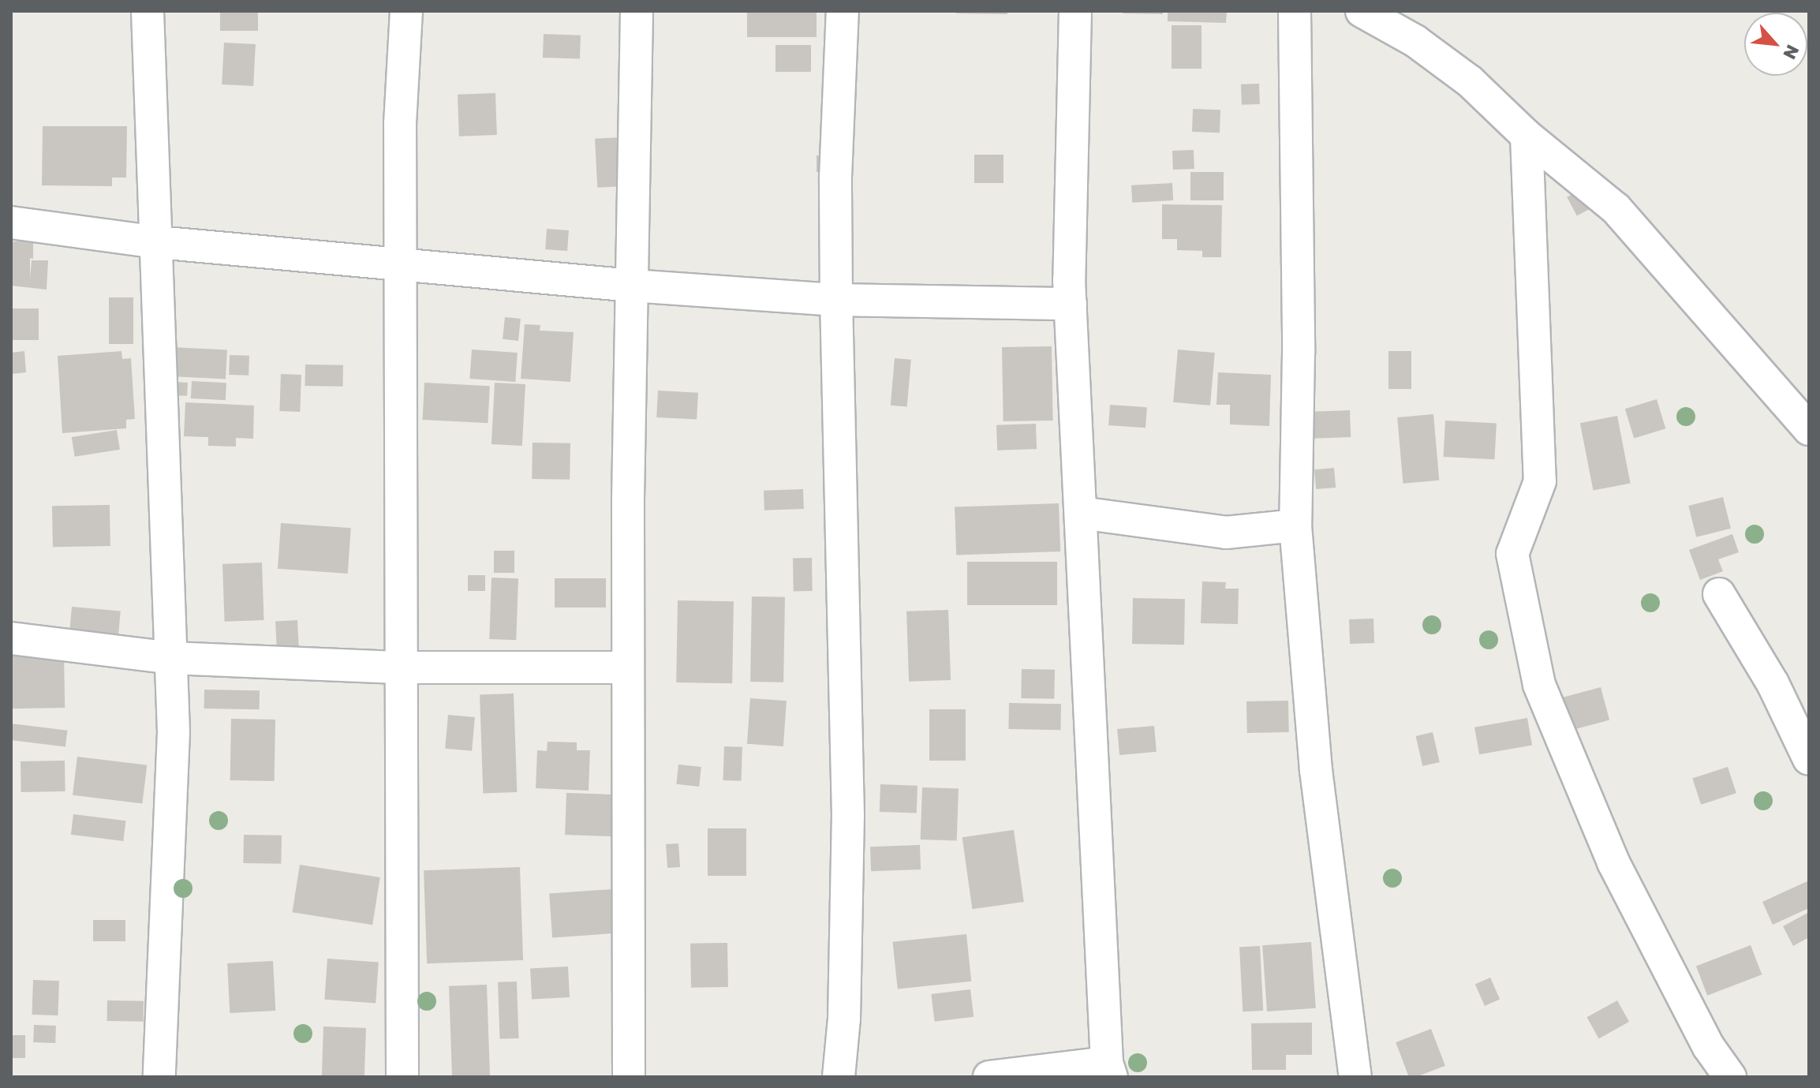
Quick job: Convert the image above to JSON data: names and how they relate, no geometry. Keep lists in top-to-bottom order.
{
  "north": "bottom right"
}
